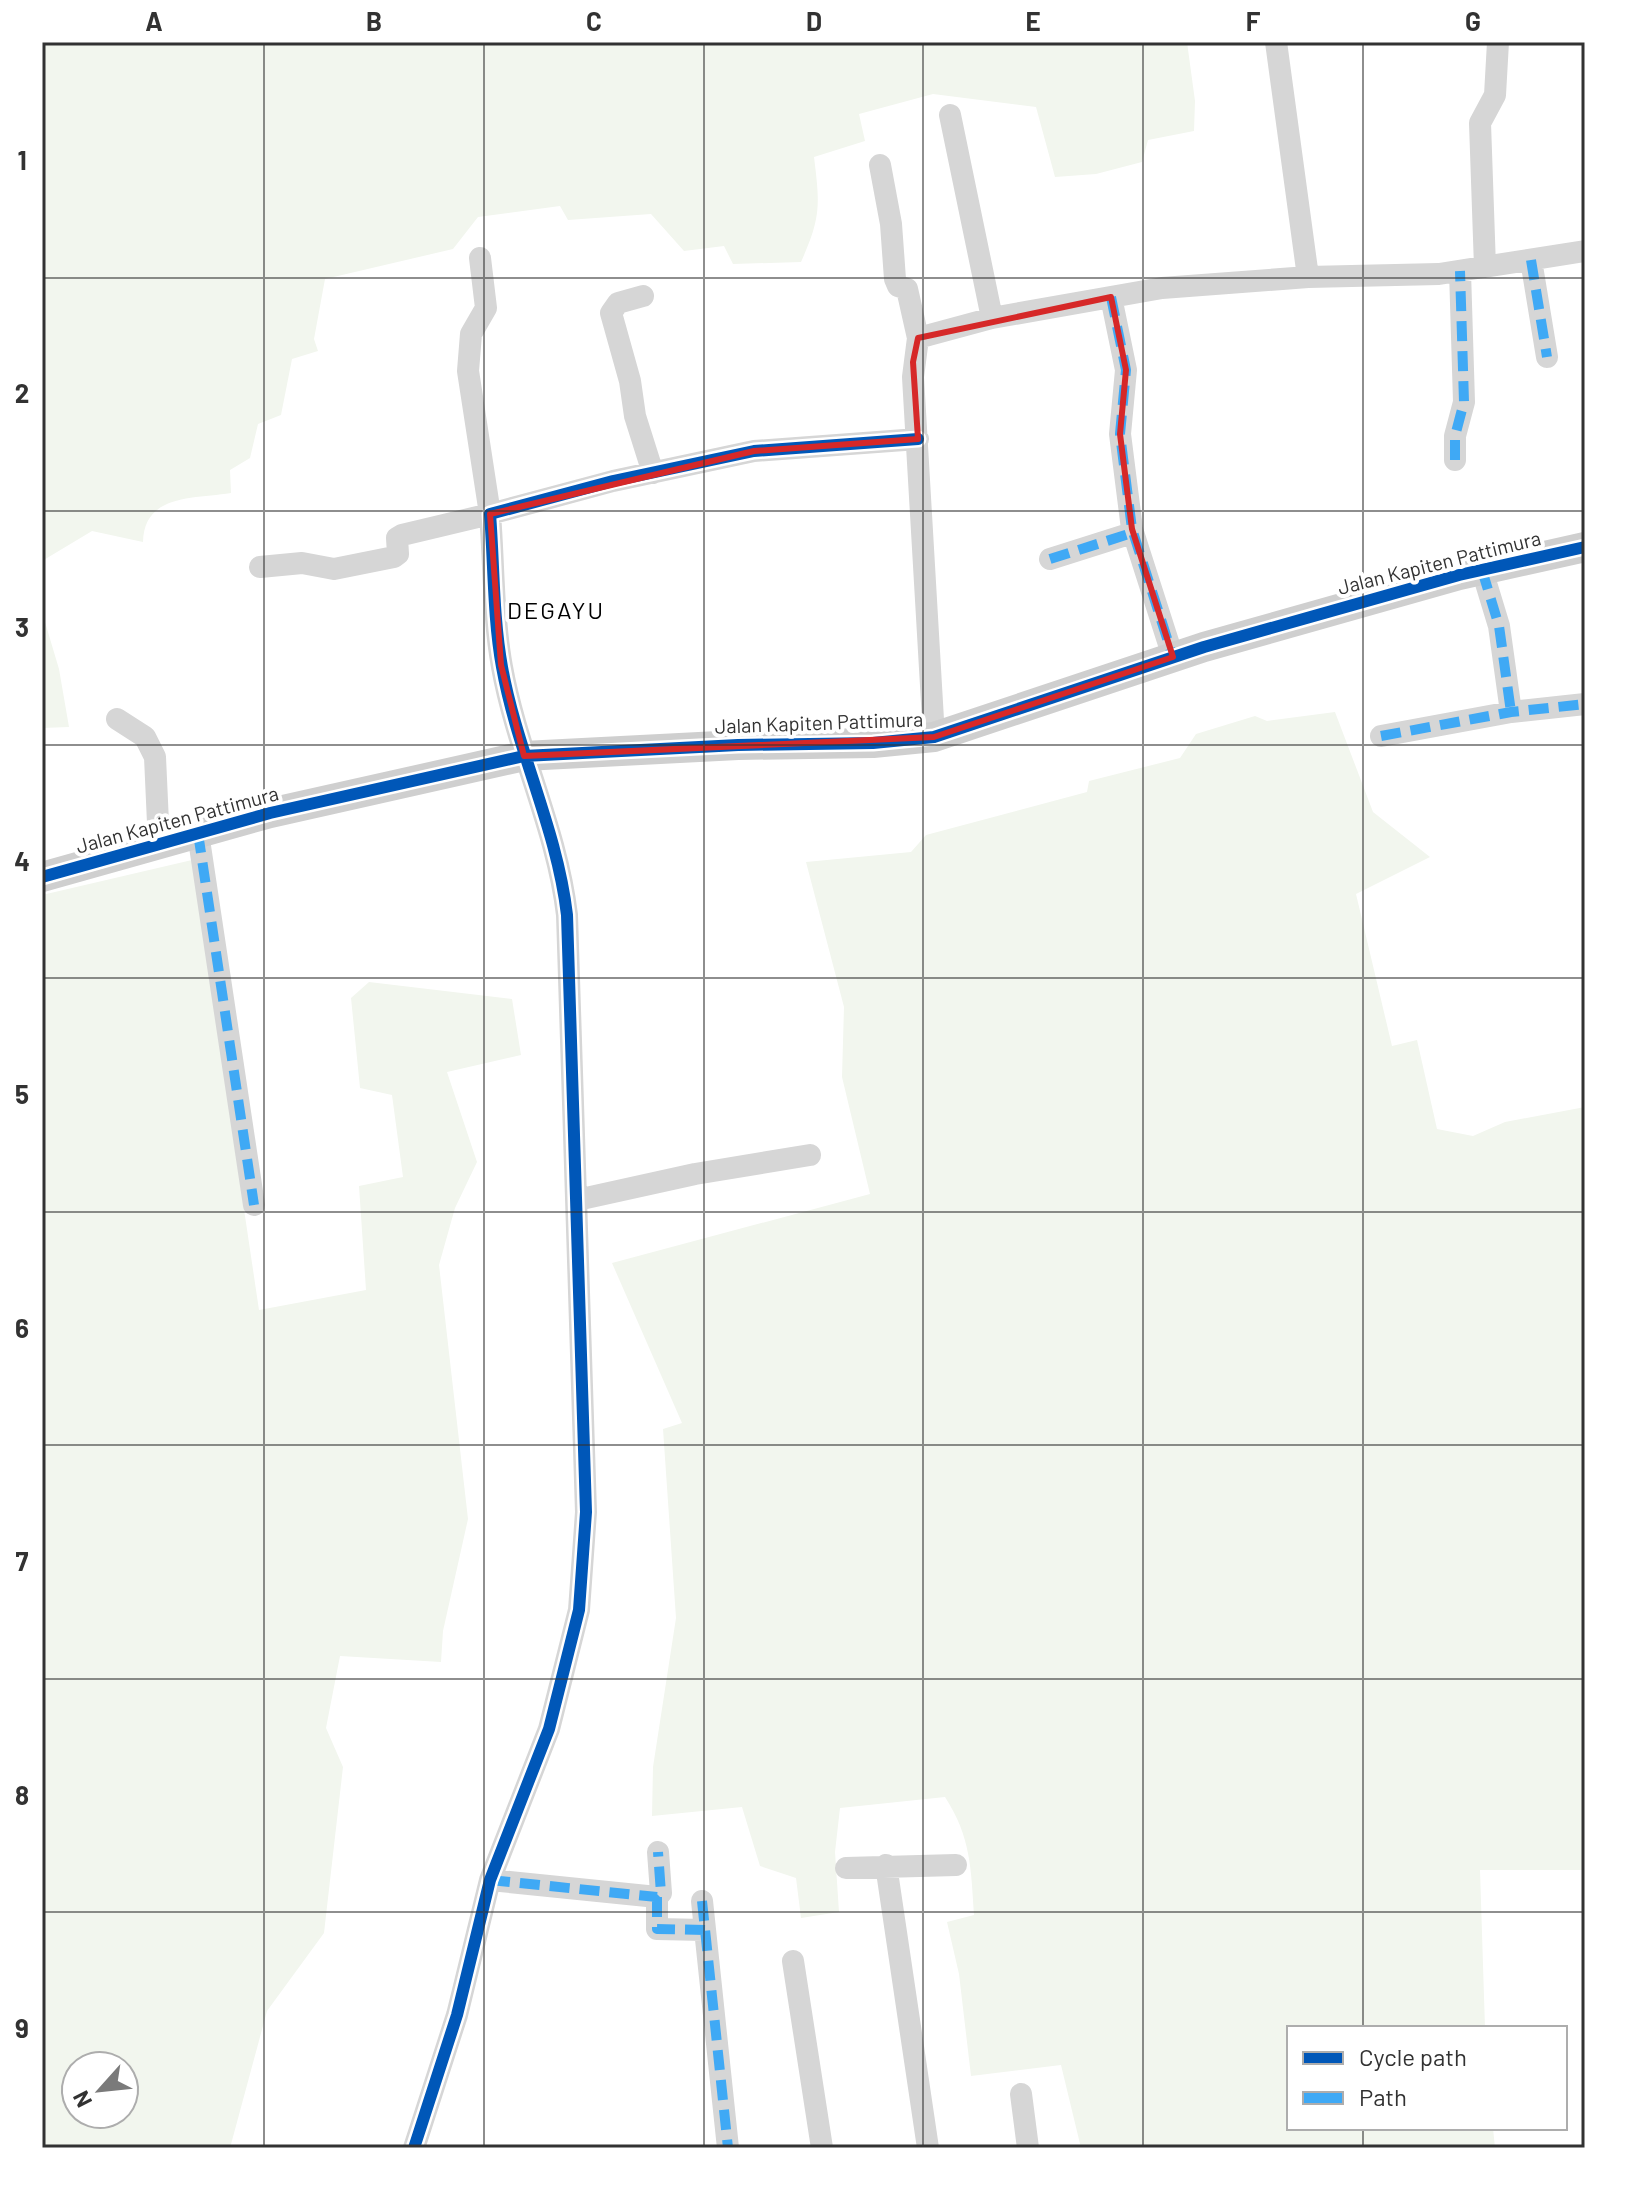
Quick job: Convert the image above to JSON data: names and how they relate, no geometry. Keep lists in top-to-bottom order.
{
  "streets": {
    "street": ["Jalan Kapiten Pattimura"]
  },
  "districts": ["DEGAYU"],
  "legend": ["Cycle path", "Path"],
  "north": "bottom left",
  "grid": {
    "columns": [
      "A",
      "B",
      "C",
      "D",
      "E",
      "F",
      "G"
    ],
    "rows": [
      "1",
      "2",
      "3",
      "4",
      "5",
      "6",
      "7",
      "8",
      "9"
    ]
  }
}
